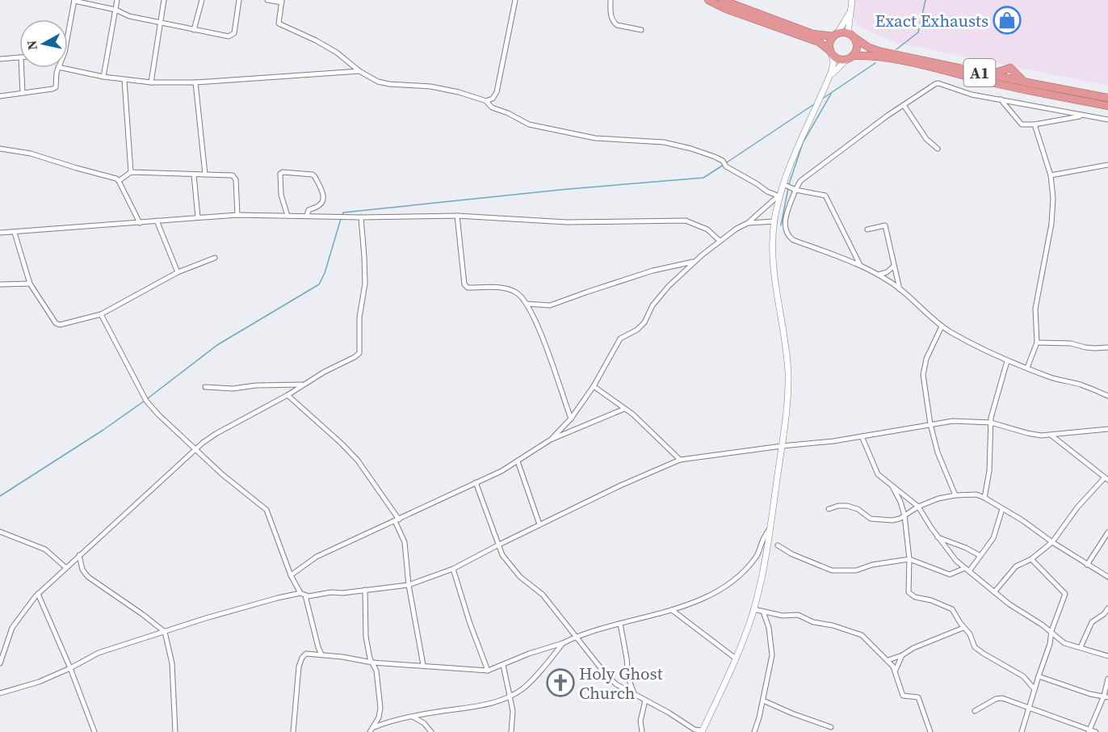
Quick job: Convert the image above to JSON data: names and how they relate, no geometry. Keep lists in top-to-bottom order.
{
  "streets": {
    "highway": ["A1"]
  },
  "places": {
    "shop": ["Exact Exhausts"],
    "church": ["Holy Ghost Church"]
  },
  "north": "left"
}
